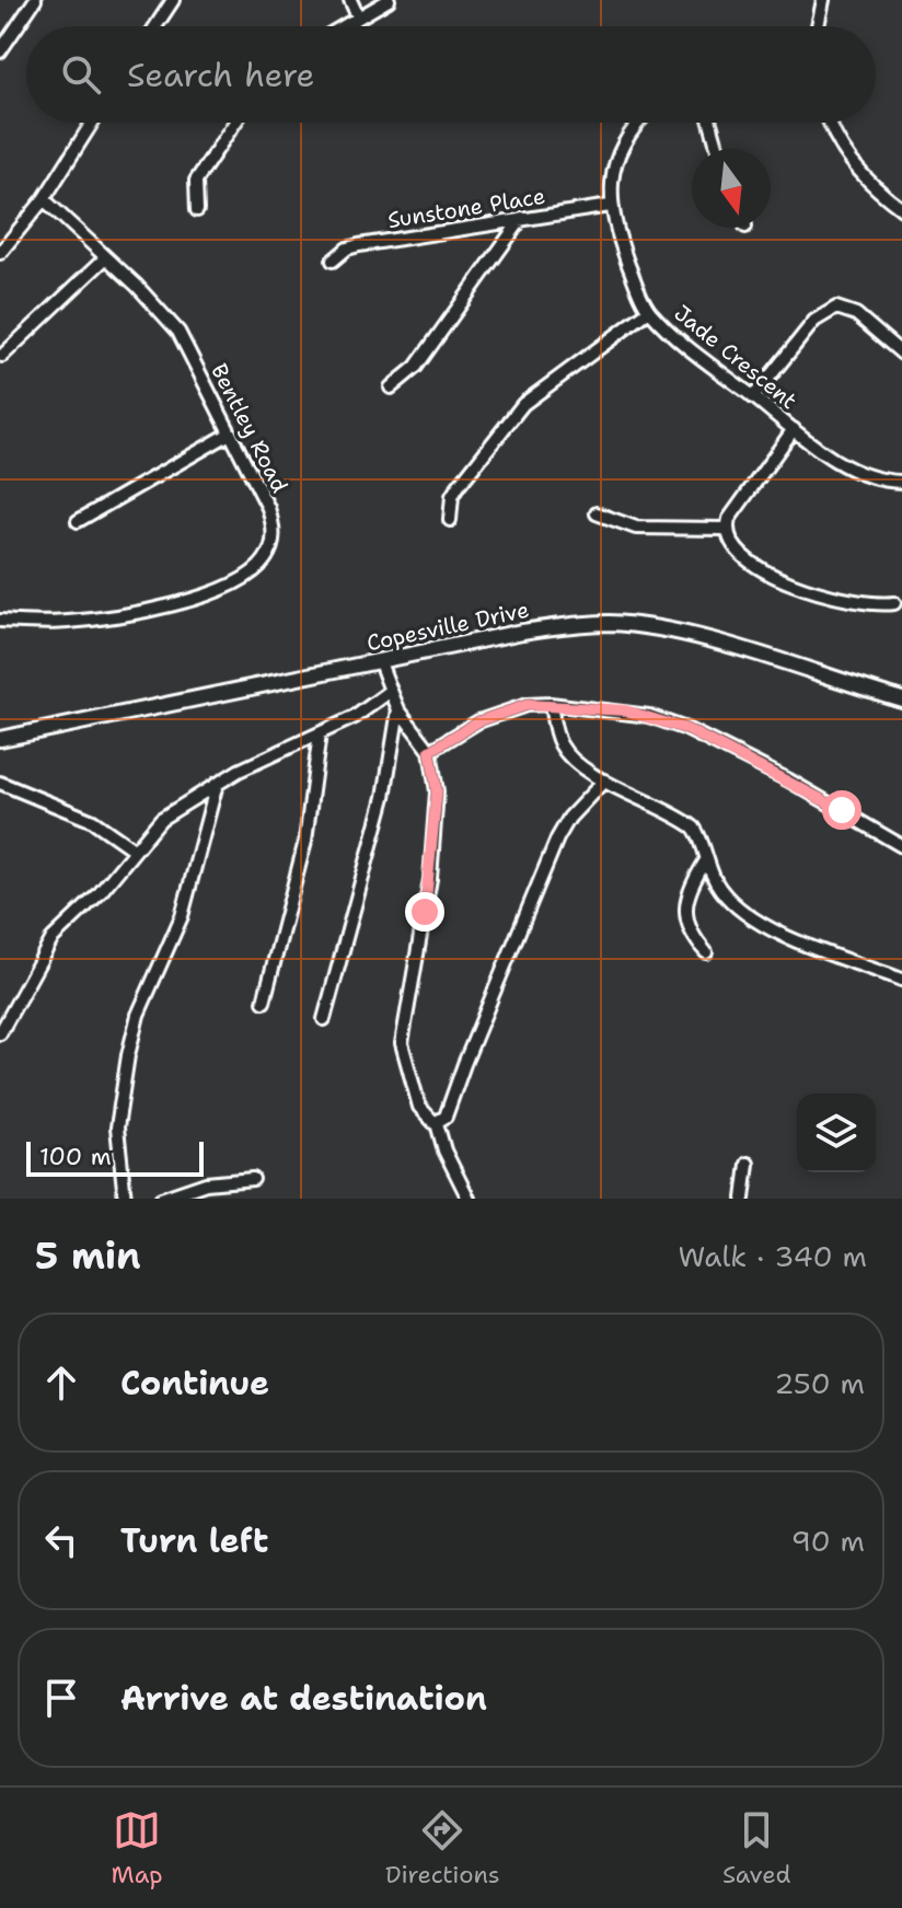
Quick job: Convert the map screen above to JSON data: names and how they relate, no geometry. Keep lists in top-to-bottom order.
{
  "streets": {
    "street": [
      "Sunstone Place",
      "Jade Crescent",
      "Bentley Road",
      "Copesville Drive"
    ]
  },
  "crossings": [
    ["Sunstone Place", "Jade Crescent"]
  ],
  "scale_bar": "100 m",
  "north": "bottom",
  "page": {
    "search": "Search here",
    "scale": "100 m",
    "heading": ["5 min", "Walk · 340 m"],
    "list": [
      ["Continue", "250 m"],
      ["Turn left", "90 m"],
      "Arrive at destination"
    ],
    "nav": ["Map", "Directions", "Saved"]
  }
}
